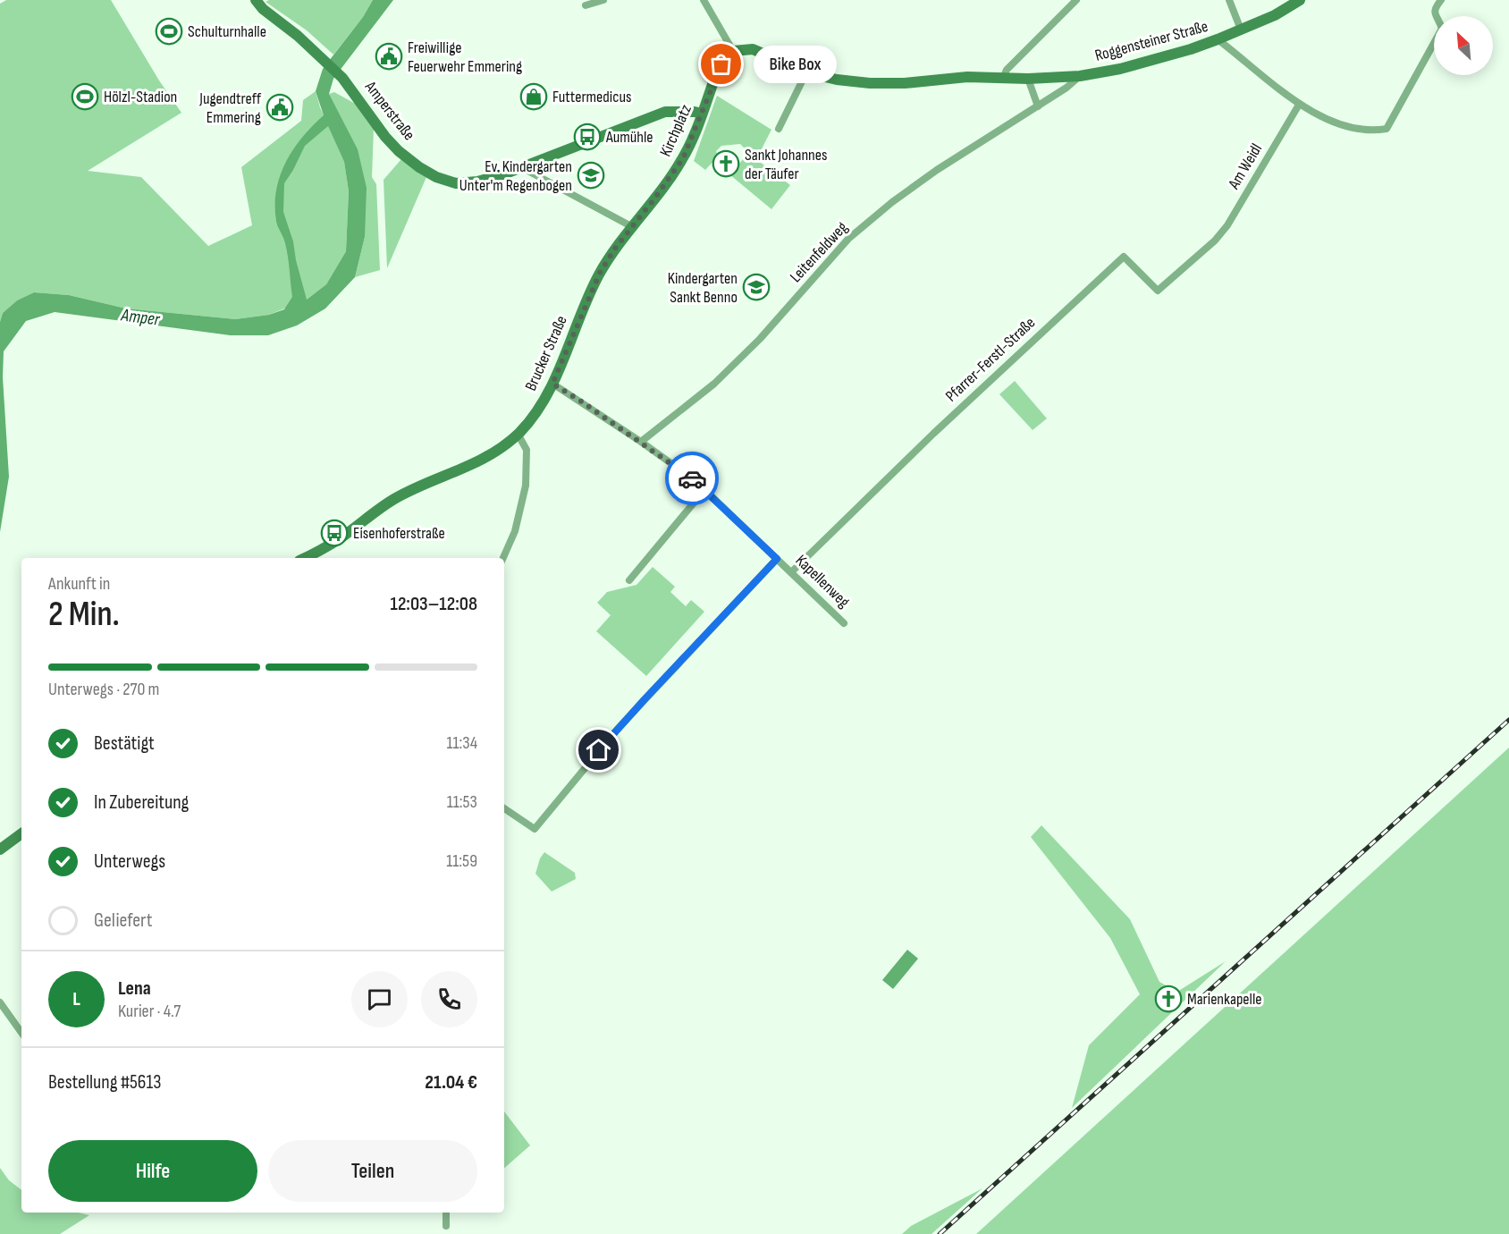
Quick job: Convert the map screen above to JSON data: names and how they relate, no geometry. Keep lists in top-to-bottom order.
{
  "streets": {
    "street": [
      "Roggensteiner Straße",
      "Amperstraße",
      "Kirchplatz",
      "Am Weidl",
      "Leitenfeldweg",
      "Brucker Straße",
      "Pfarrer-Ferstl-Straße",
      "Kapellenweg"
    ]
  },
  "crossings": [
    ["Roggensteiner Straße", "Kirchplatz"],
    ["Roggensteiner Straße", "Leitenfeldweg"],
    ["Amperstraße", "Kirchplatz"],
    ["Kirchplatz", "Brucker Straße"],
    ["Am Weidl", "Pfarrer-Ferstl-Straße"],
    ["Leitenfeldweg", "Kapellenweg"],
    ["Brucker Straße", "Kapellenweg"],
    ["Pfarrer-Ferstl-Straße", "Kapellenweg"]
  ],
  "water": ["Amper"],
  "places": {
    "sports": ["Schulturnhalle", "Hölzl-Stadion"],
    "public building": ["Freiwillige Feuerwehr Emmering", "Jugendtreff Emmering"],
    "other": ["Bike Box"],
    "shop": ["Futtermedicus"],
    "bus stop": ["Aumühle", "Eisenhoferstraße"],
    "church": ["Sankt Johannes der Täufer", "Marienkapelle"],
    "school or university": ["Ev. Kindergarten Unter'm Regenbogen", "Kindergarten Sankt Benno"]
  },
  "north": "top left",
  "page": {
    "bubble": "Bike Box",
    "heading": ["2 Min.", "Ankunft in", "12:03–12:08"],
    "panel": [
      "Lena",
      "Kurier · 4.7",
      "Bestellung #5613",
      "21.04 €"
    ],
    "bar": "Unterwegs · 270 m",
    "list": [
      ["Bestätigt", "11:34"],
      ["In Zubereitung", "11:53"],
      ["Unterwegs", "11:59"],
      "Geliefert"
    ],
    "round": "L",
    "buttons": ["Hilfe", "Teilen"]
  }
}
